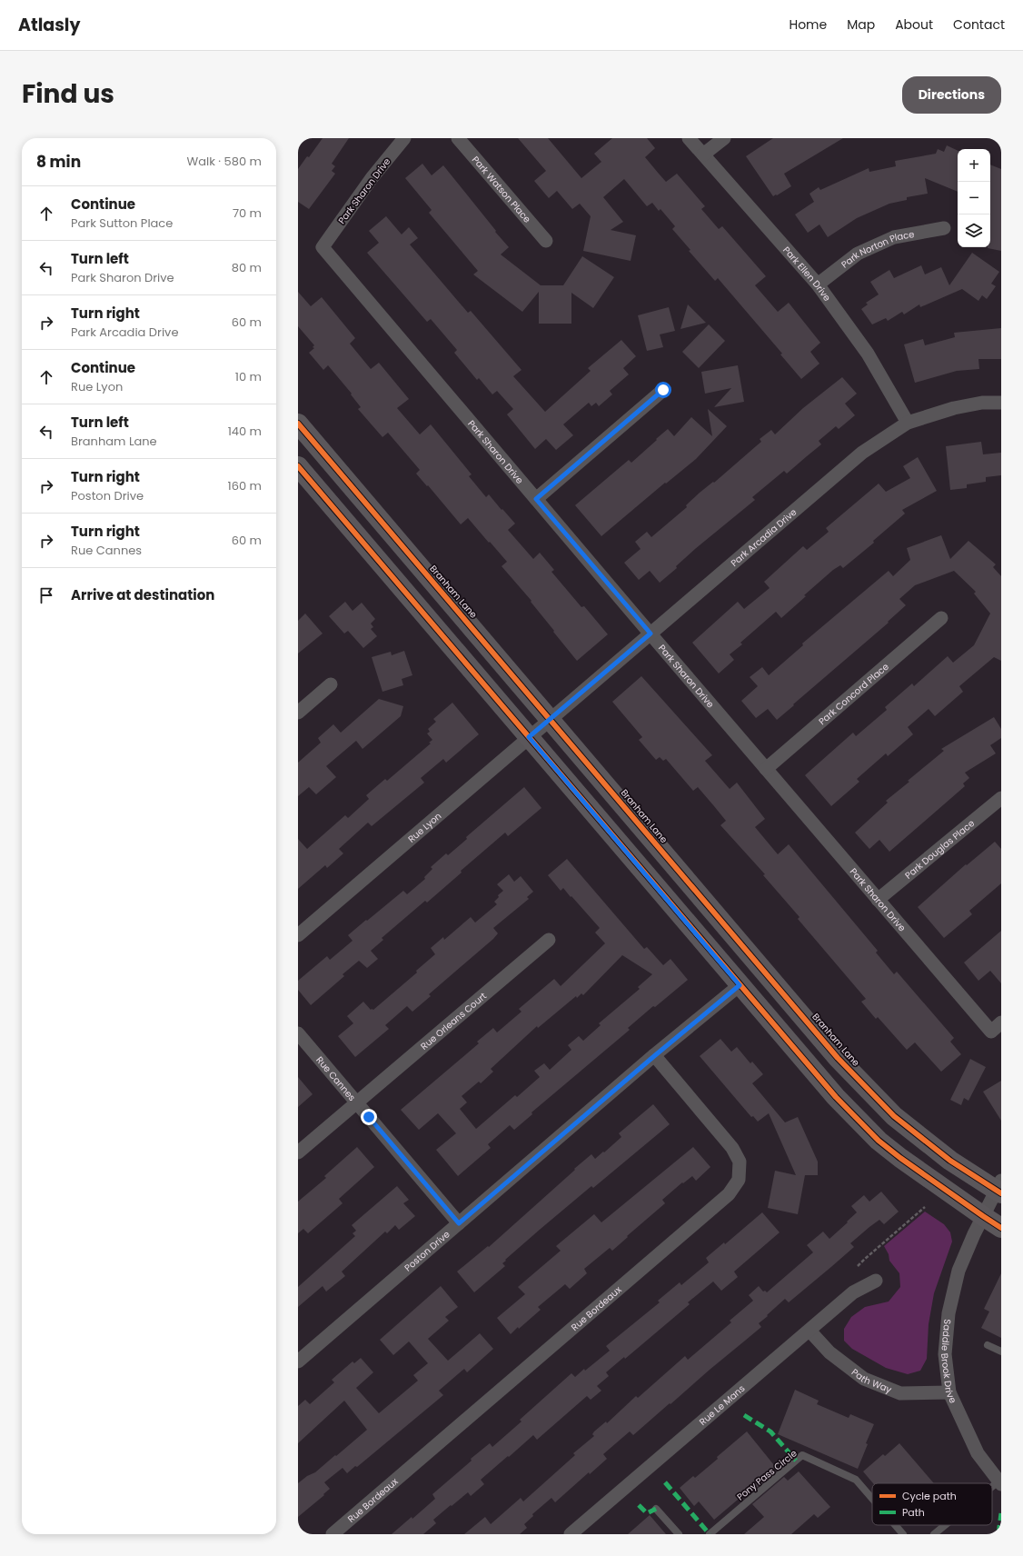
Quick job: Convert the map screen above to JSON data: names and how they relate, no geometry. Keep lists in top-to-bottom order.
{
  "streets": {
    "main road": ["Branham Lane"],
    "street": [
      "Park Watson Place",
      "Park Sharon Drive",
      "Park Norton Place",
      "Park Ellen Drive",
      "Park Arcadia Drive",
      "Park Concord Place",
      "Rue Lyon",
      "Park Douglas Place",
      "Rue Orleans Court",
      "Rue Cannes",
      "Poston Drive",
      "Rue Bordeaux",
      "Saddle Brook Drive",
      "Path Way",
      "Rue Le Mans"
    ],
    "lane": ["Pony Pass Circle"]
  },
  "crossings": [
    ["Park Sharon Drive", "Park Arcadia Drive"],
    ["Park Sharon Drive", "Park Concord Place"],
    ["Park Sharon Drive", "Park Douglas Place"],
    ["Park Norton Place", "Park Ellen Drive"],
    ["Park Ellen Drive", "Park Arcadia Drive"],
    ["Park Arcadia Drive", "Branham Lane"],
    ["Park Arcadia Drive", "Rue Lyon"],
    ["Branham Lane", "Rue Lyon"],
    ["Branham Lane", "Saddle Brook Drive"],
    ["Rue Orleans Court", "Rue Cannes"],
    ["Rue Cannes", "Poston Drive"],
    ["Poston Drive", "Rue Bordeaux"],
    ["Saddle Brook Drive", "Path Way"],
    ["Path Way", "Rue Le Mans"]
  ],
  "legend": ["Cycle path", "Path"],
  "page": {
    "header": "Atlasly",
    "nav": [
      "Home",
      "Map",
      "About",
      "Contact"
    ],
    "title": "Find us",
    "buttons": "Directions",
    "heading": ["8 min", "Walk · 580 m"],
    "map_buttons": ["+", "−"],
    "list": [
      ["Continue", "Park Sutton Place", "70 m"],
      ["Turn left", "Park Sharon Drive", "80 m"],
      ["Turn right", "Park Arcadia Drive", "60 m"],
      ["Continue", "Rue Lyon", "10 m"],
      ["Turn left", "Branham Lane", "140 m"],
      ["Turn right", "Poston Drive", "160 m"],
      ["Turn right", "Rue Cannes", "60 m"],
      "Arrive at destination"
    ]
  }
}
